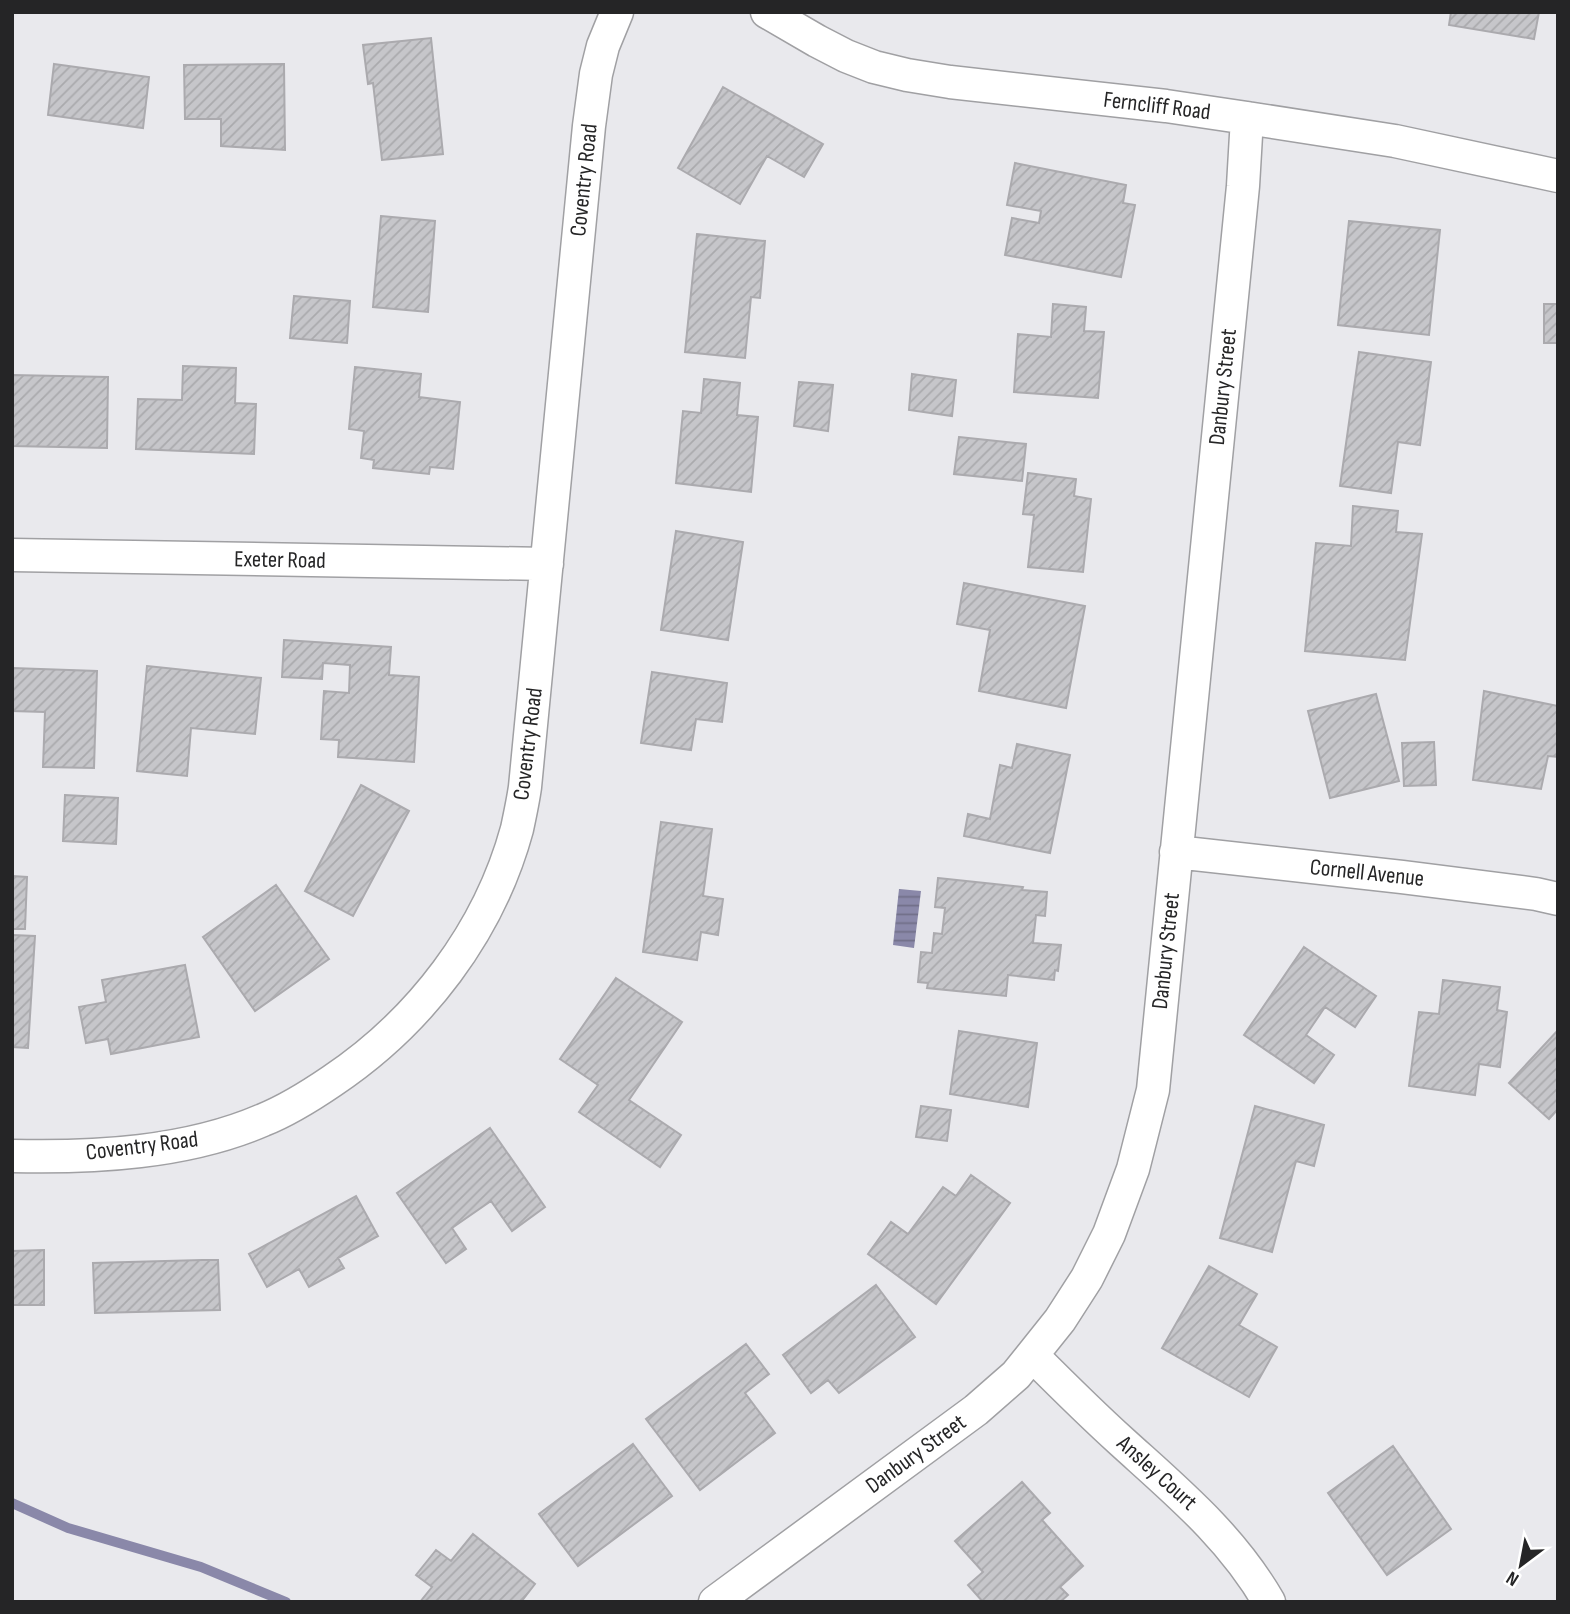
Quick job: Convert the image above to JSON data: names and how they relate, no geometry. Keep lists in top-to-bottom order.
{
  "streets": {
    "street": [
      "Ferncliff Road",
      "Coventry Road",
      "Danbury Street",
      "Exeter Road",
      "Cornell Avenue",
      "Ansley Court"
    ]
  },
  "crossings": [
    ["Ferncliff Road", "Danbury Street"],
    ["Coventry Road", "Exeter Road"],
    ["Danbury Street", "Cornell Avenue"],
    ["Danbury Street", "Ansley Court"]
  ],
  "north": "bottom left"
}
